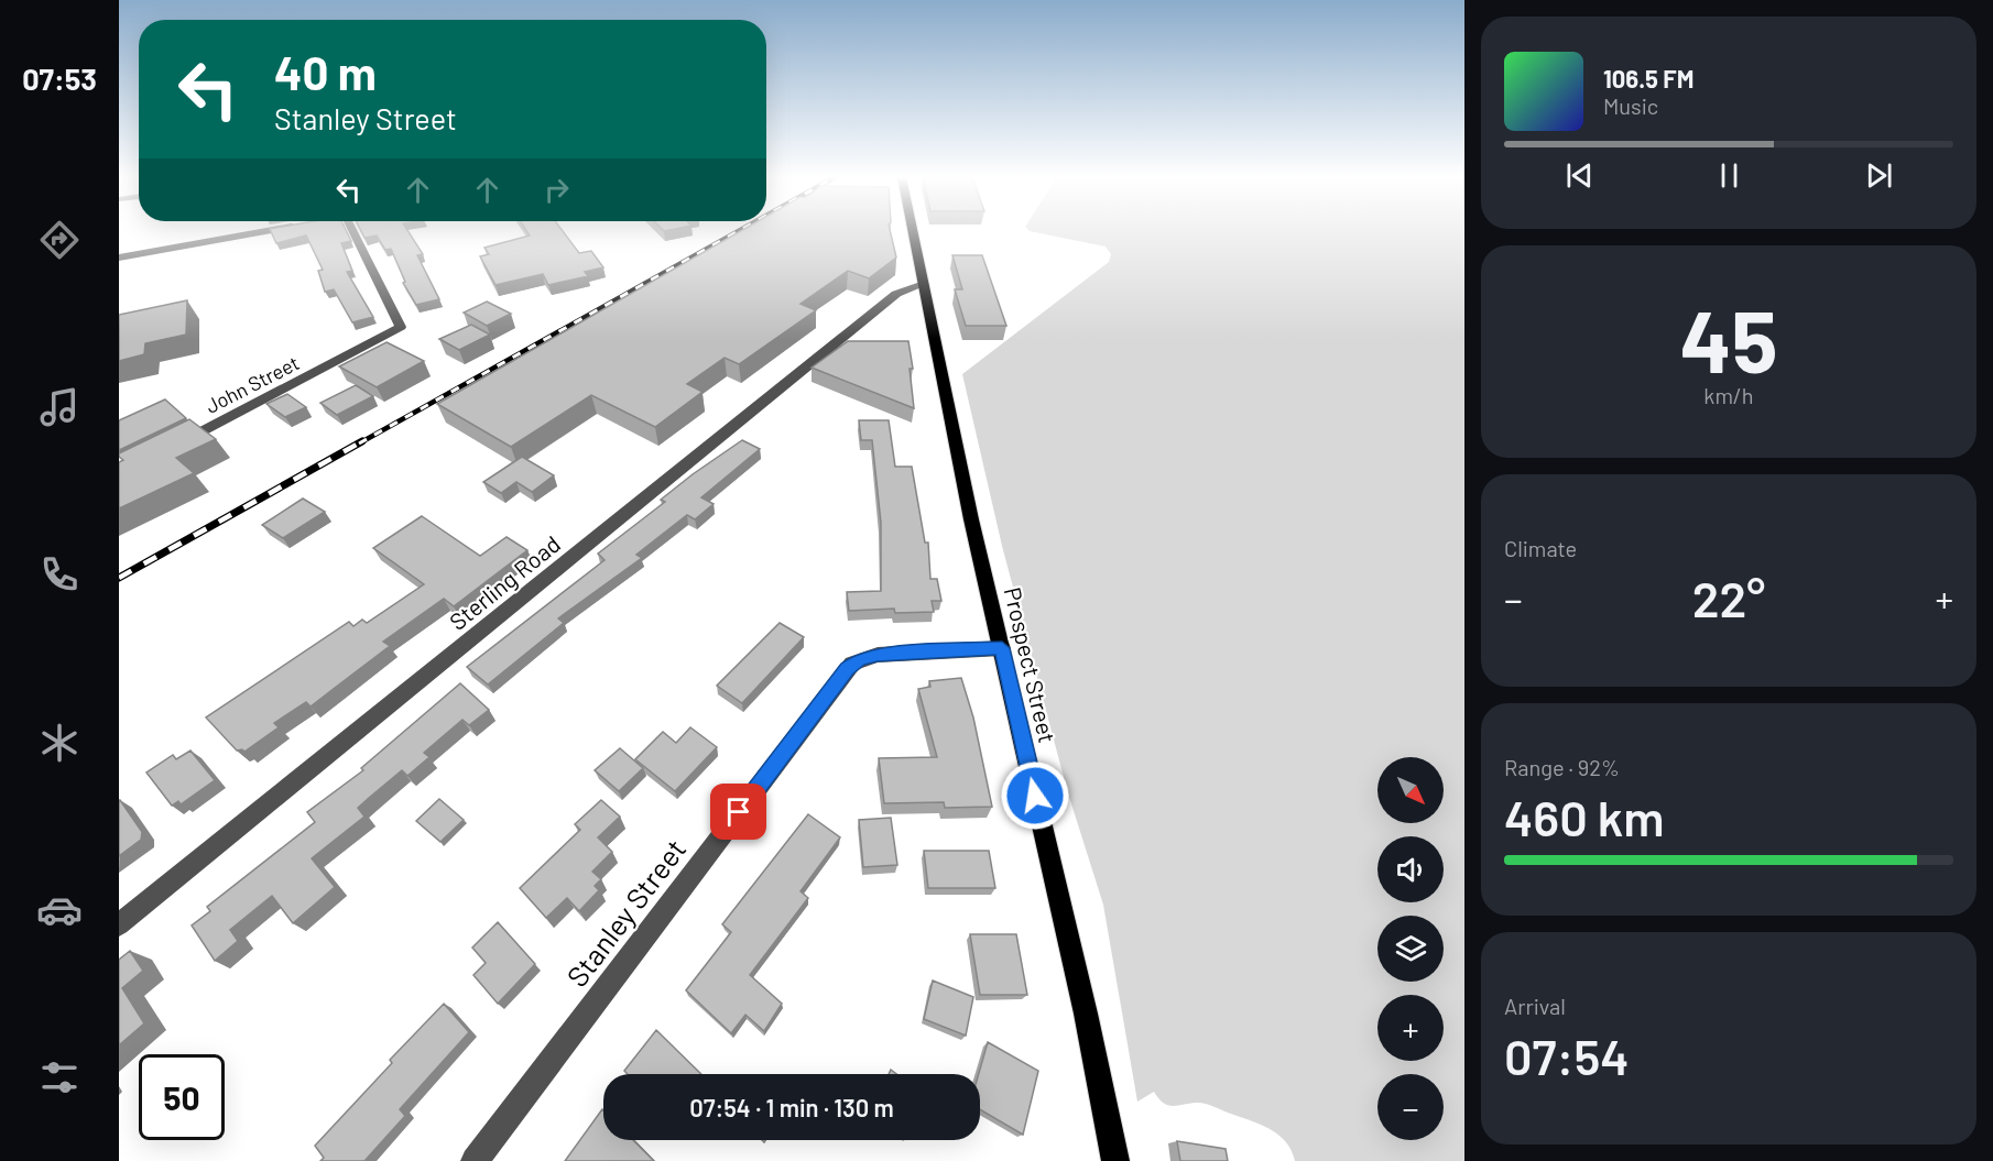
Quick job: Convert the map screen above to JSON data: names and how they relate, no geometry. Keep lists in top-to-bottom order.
{
  "streets": {
    "main road": ["Prospect Street"],
    "street": ["John Street", "Sterling Road", "Stanley Street"]
  },
  "crossings": [
    ["Sterling Road", "Prospect Street"],
    ["Prospect Street", "Stanley Street"]
  ],
  "north": "bottom right",
  "page": {
    "tabs": "07:53",
    "turn": ["40 m", "Stanley Street"],
    "song": ["106.5 FM", "Music"],
    "tile": [
      ["45", "km/h"],
      "Climate",
      ["Range · 92%", "460 km"],
      ["Arrival", "07:54"]
    ],
    "heat": ["−", "22°", "+"],
    "map_buttons": ["+", "−"],
    "limit": "50",
    "trip": "07:54 · 1 min · 130 m"
  }
}
